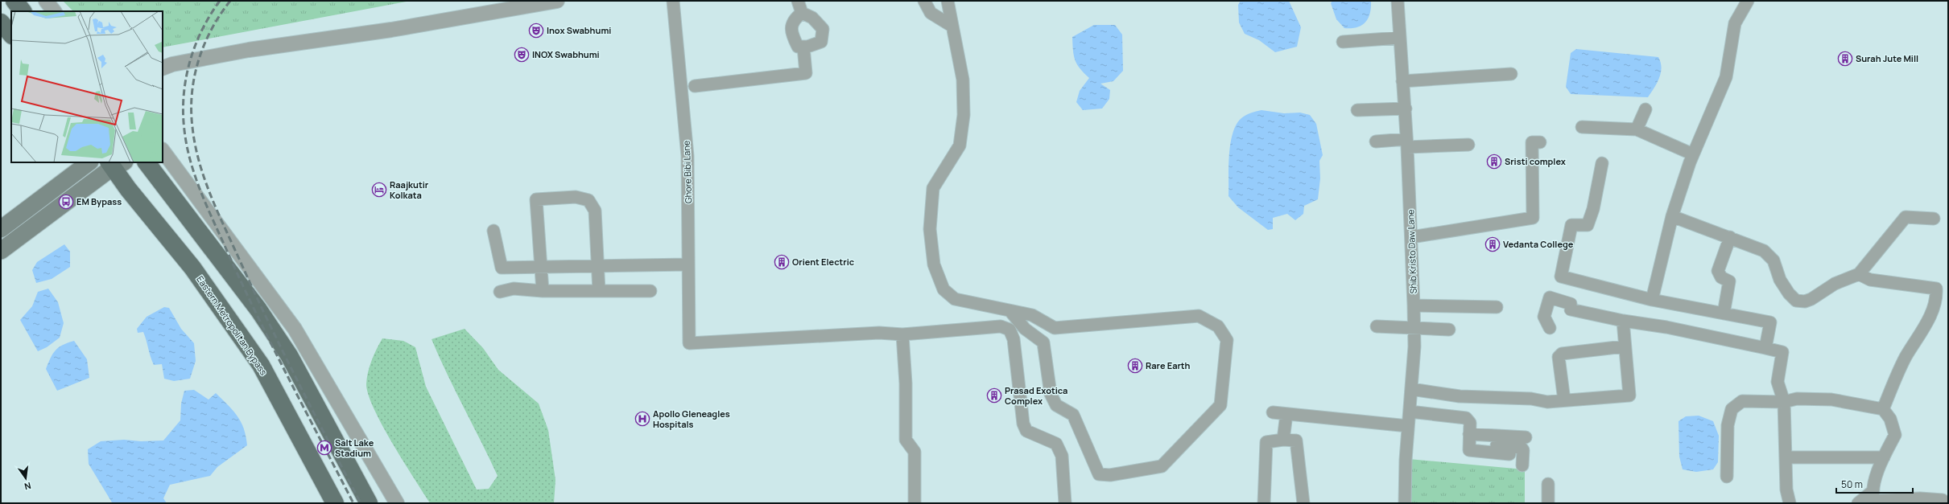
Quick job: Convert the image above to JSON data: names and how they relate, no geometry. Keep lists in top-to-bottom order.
{
  "streets": {
    "main road": ["Eastern Metropolitan Bypass"],
    "street": ["Ghore Bibi Lane", "Shib Kristo Daw Lane"]
  },
  "places": {
    "theatre": ["Inox Swabhumi", "INOX Swabhumi"],
    "building": [
      "Surah Jute Mill",
      "Sristi complex",
      "Vedanta College",
      "Orient Electric",
      "Rare Earth",
      "Prasad Exotica Complex"
    ],
    "hotel": ["Raajkutir Kolkata"],
    "bus stop": ["EM Bypass"],
    "hospital": ["Apollo Gleneagles Hospitals"],
    "metro station": ["Salt Lake Stadium"]
  },
  "scale_bar": "50 m",
  "north": "bottom"
}
